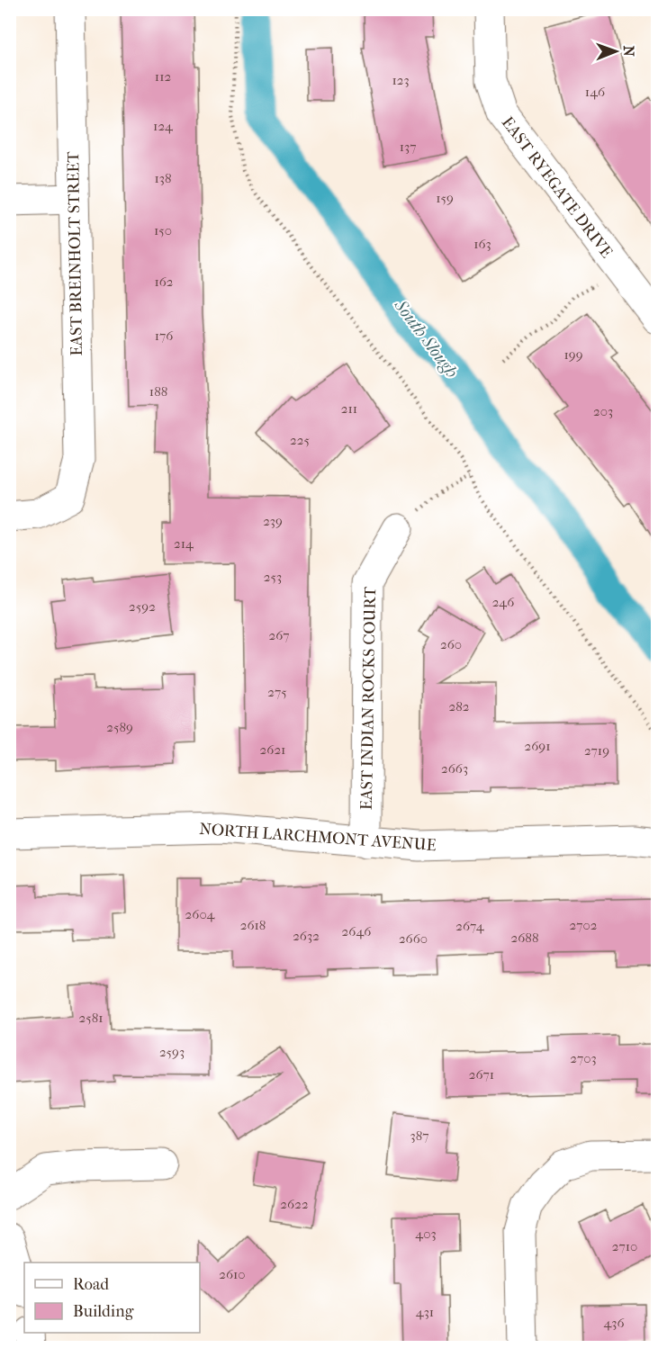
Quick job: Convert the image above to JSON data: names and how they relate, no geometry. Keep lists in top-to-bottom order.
{
  "streets": {
    "street": [
      "EAST RYEGATE DRIVE",
      "EAST BREINHOLT STREET",
      "EAST INDIAN ROCKS COURT",
      "NORTH LARCHMONT AVENUE"
    ]
  },
  "crossings": [
    ["EAST INDIAN ROCKS COURT", "NORTH LARCHMONT AVENUE"]
  ],
  "water": ["South Slough"],
  "house_numbers": [
    "112",
    "123",
    "146",
    "124",
    "137",
    "138",
    "159",
    "150",
    "163",
    "162",
    "176",
    "199",
    "188",
    "211",
    "203",
    "225",
    "239",
    "214",
    "253",
    "246",
    "2592",
    "267",
    "260",
    "275",
    "282",
    "2589",
    "2691",
    "2621",
    "2719",
    "2663",
    "2604",
    "2618",
    "2702",
    "2674",
    "2646",
    "2632",
    "2688",
    "2660",
    "2581",
    "2593",
    "2703",
    "2671",
    "387",
    "2622",
    "403",
    "2710",
    "2610",
    "431",
    "436"
  ],
  "legend": ["Road", "Building"],
  "north": "right"
}
